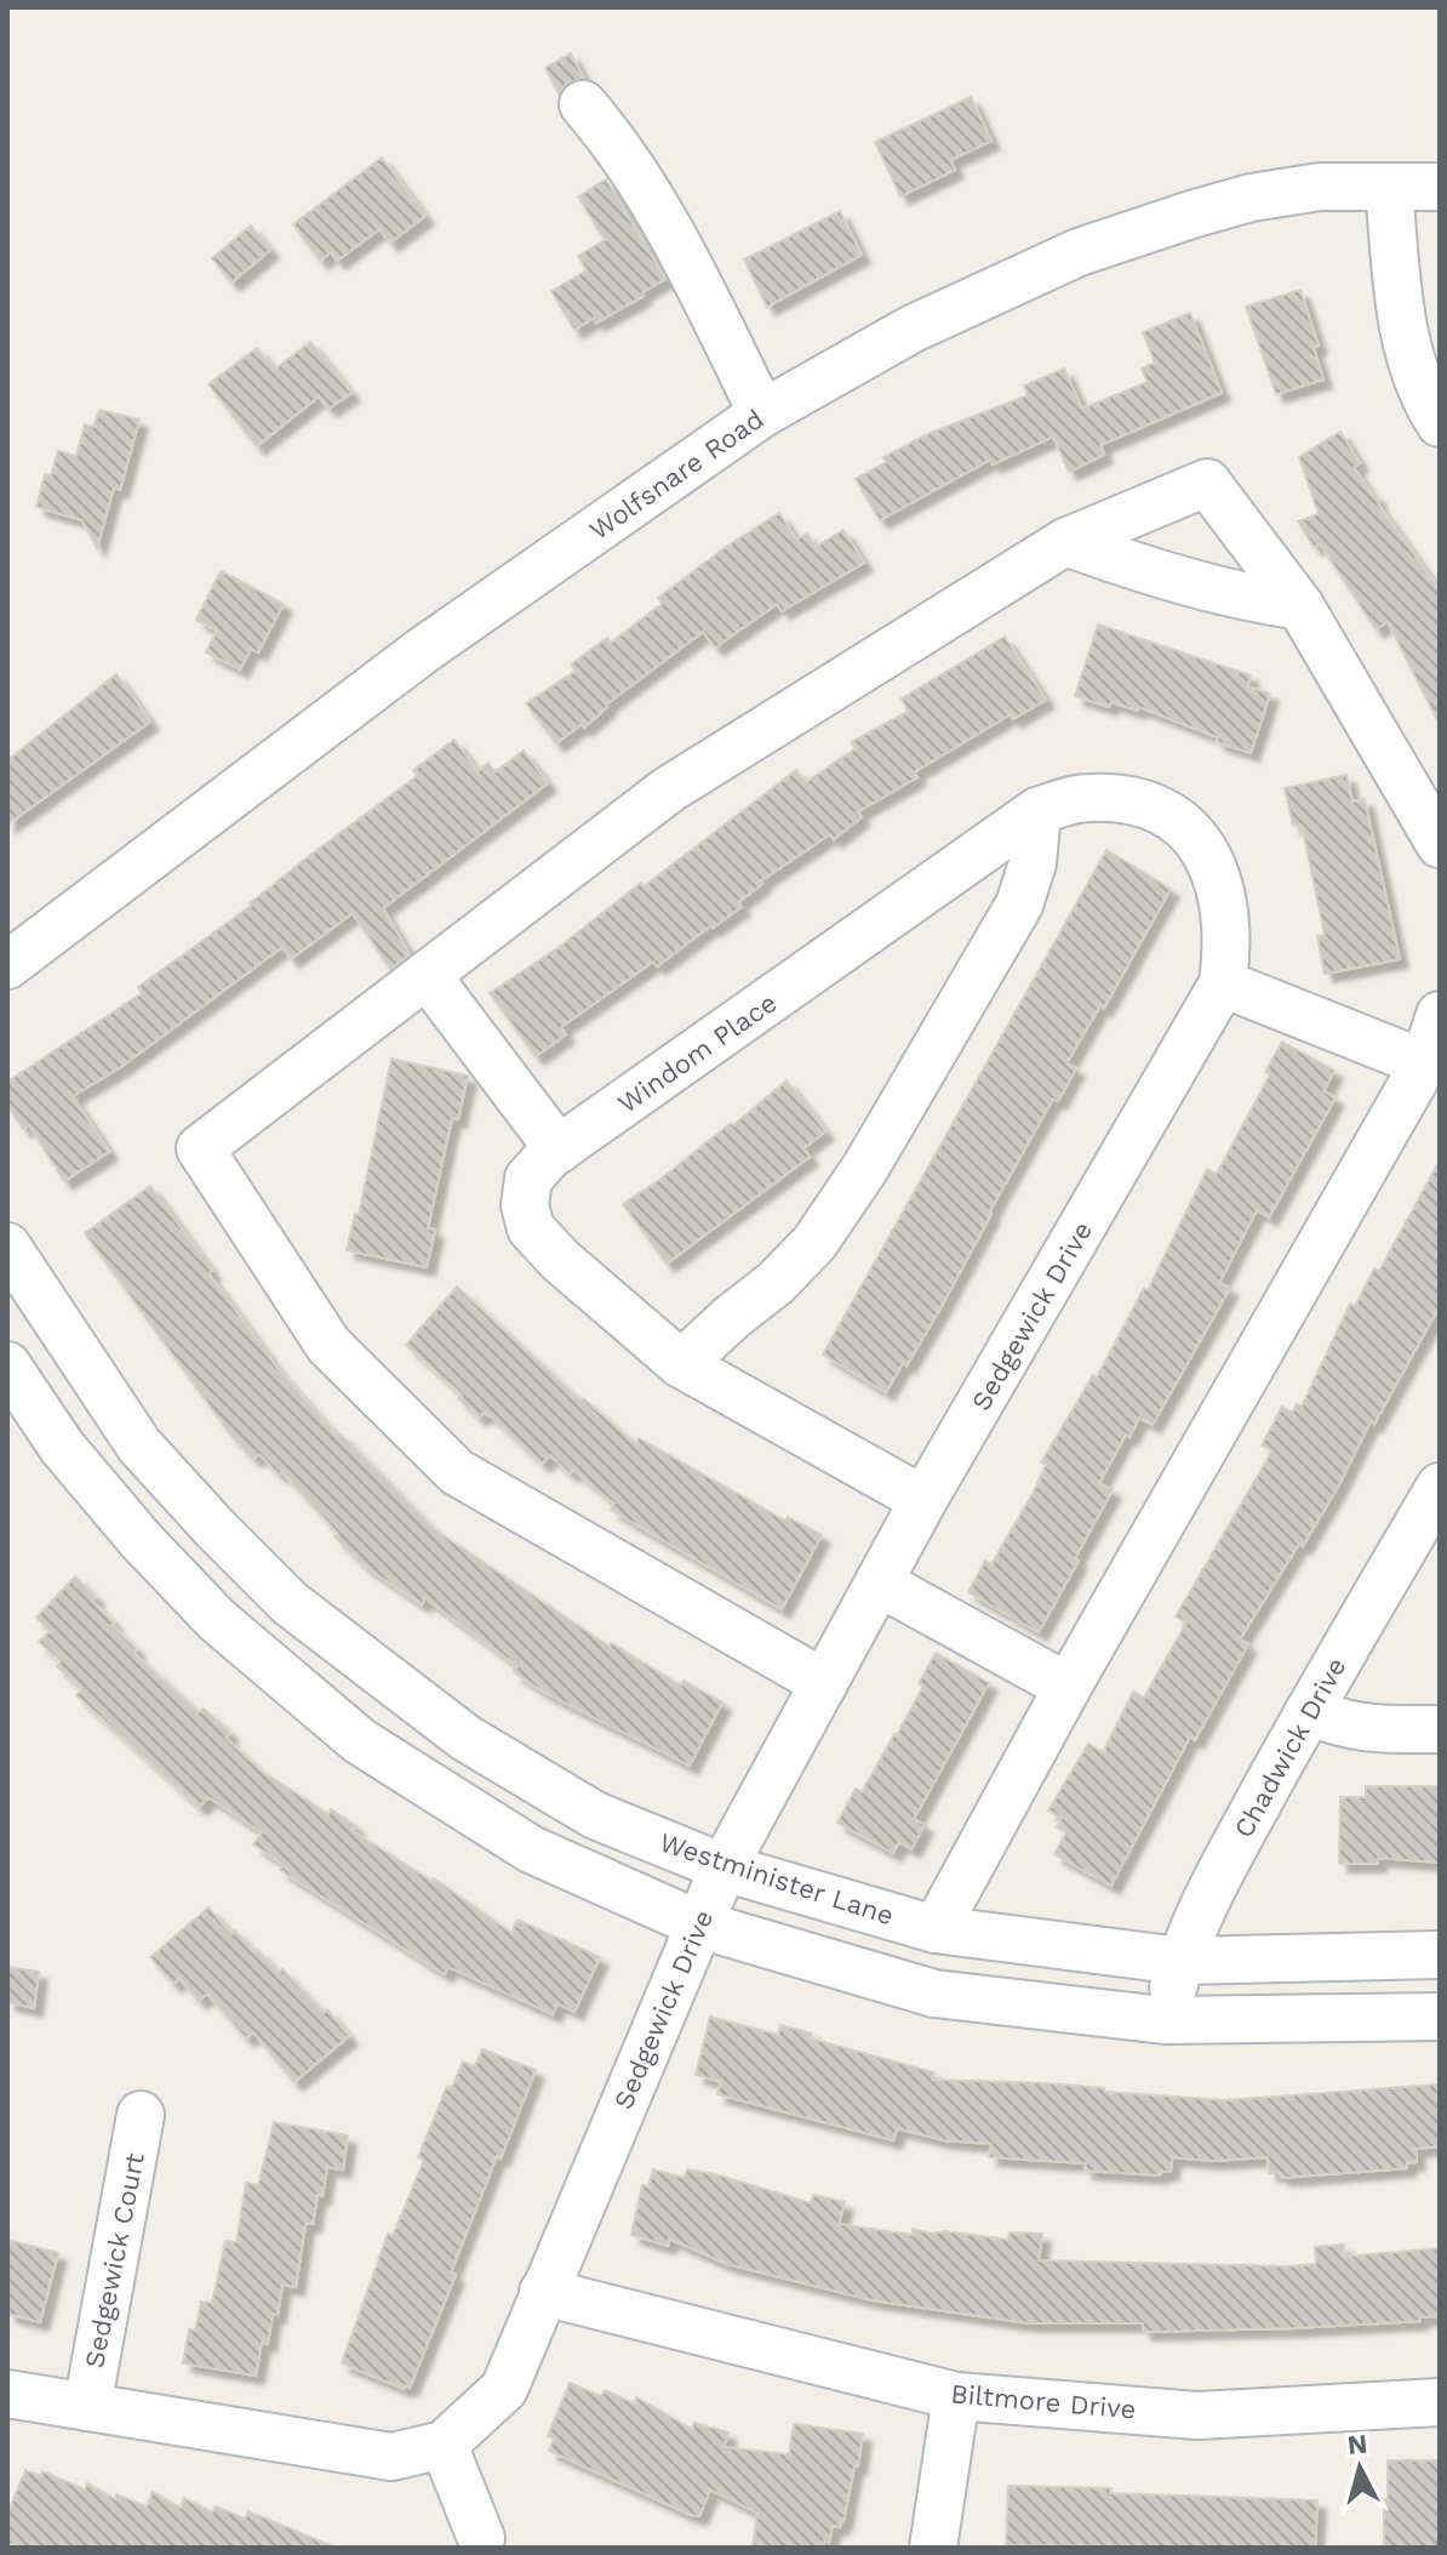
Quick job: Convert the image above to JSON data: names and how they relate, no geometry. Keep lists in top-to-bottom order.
{
  "streets": {
    "street": [
      "Wolfsnare Road",
      "Windom Place",
      "Sedgewick Drive",
      "Chadwick Drive",
      "Westminister Lane",
      "Sedgewick Court",
      "Biltmore Drive"
    ]
  },
  "crossings": [
    ["Windom Place", "Sedgewick Drive"],
    ["Sedgewick Drive", "Westminister Lane"],
    ["Sedgewick Drive", "Sedgewick Court"],
    ["Sedgewick Drive", "Biltmore Drive"],
    ["Chadwick Drive", "Westminister Lane"]
  ],
  "north": "top"
}
